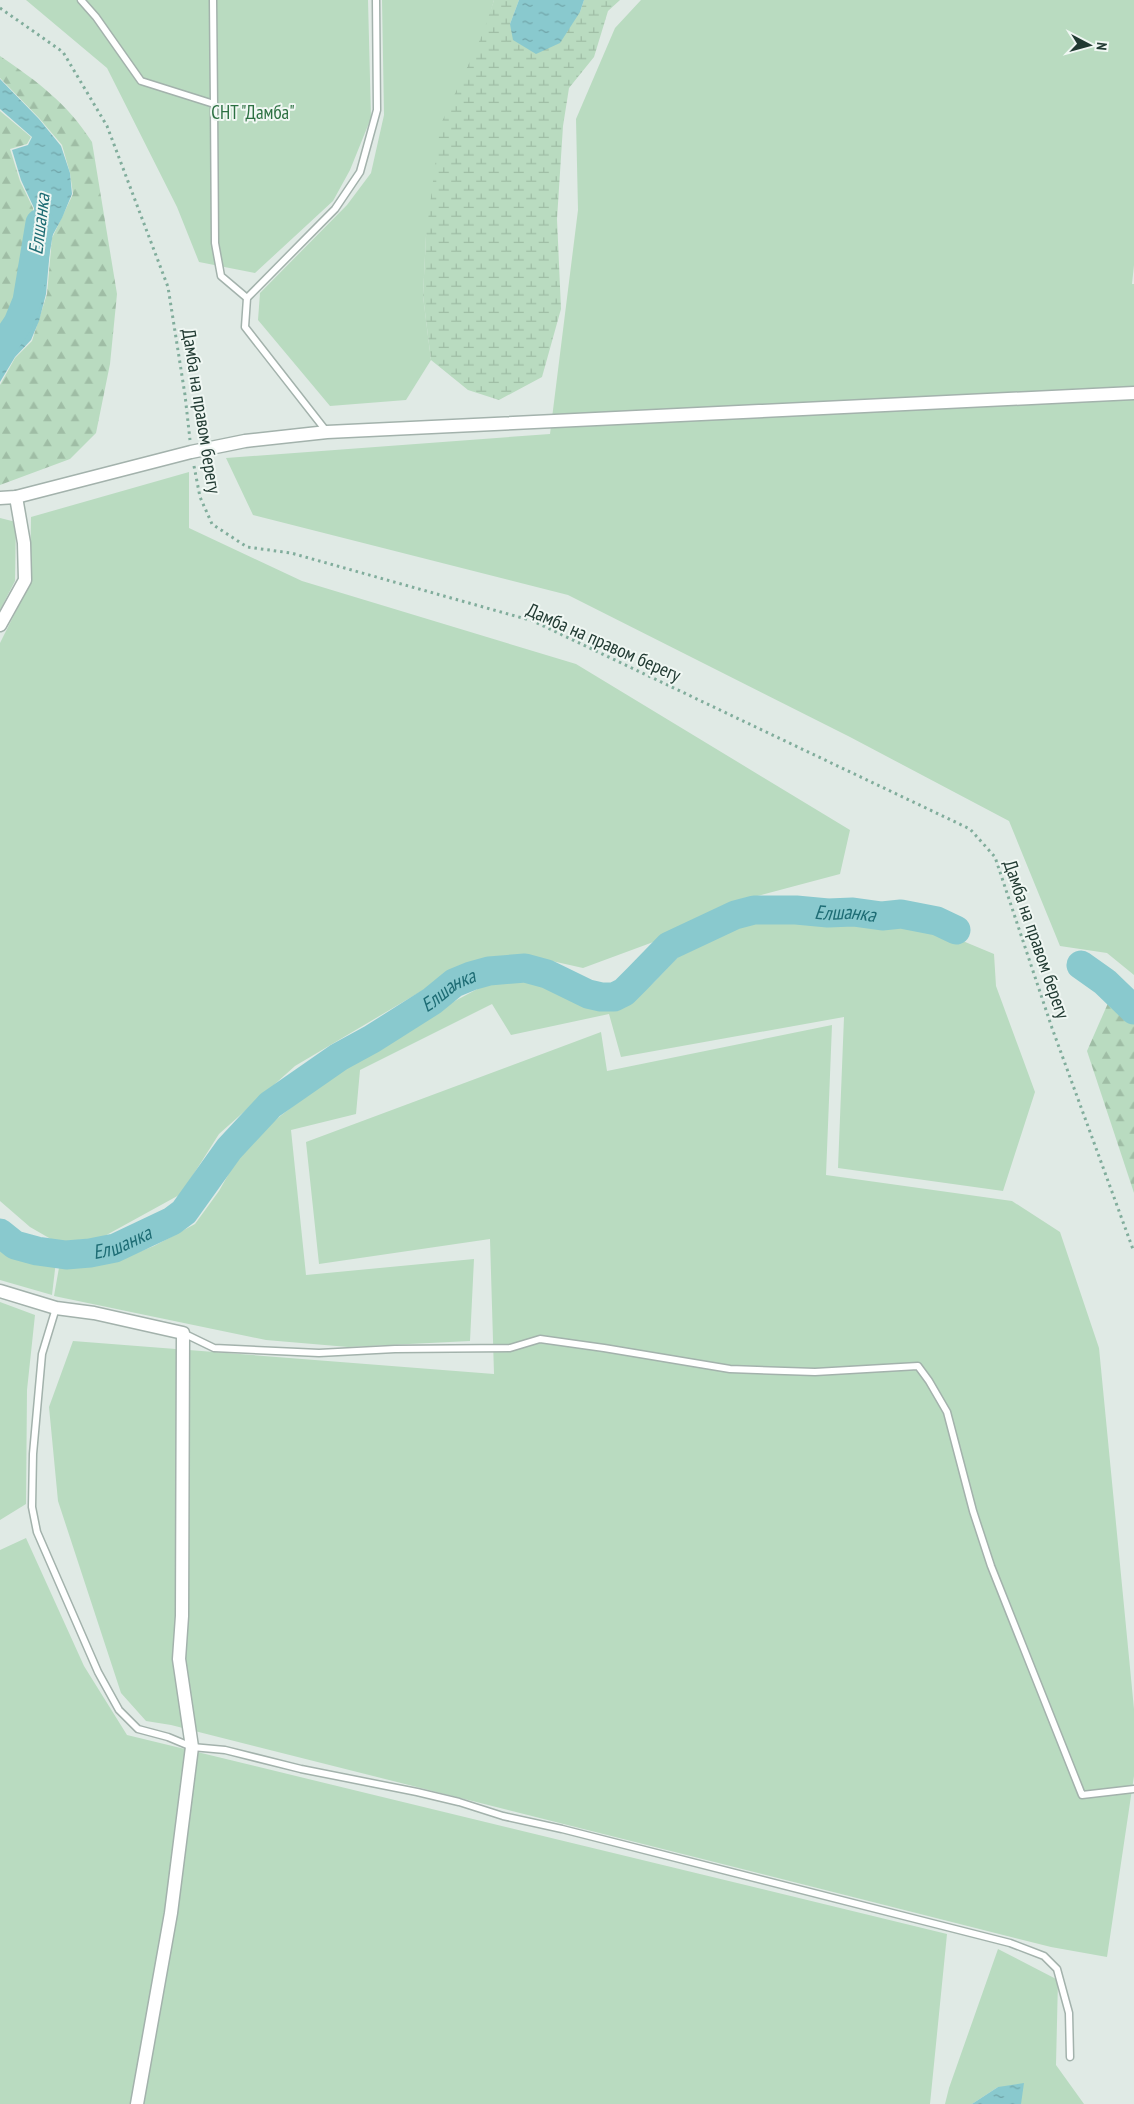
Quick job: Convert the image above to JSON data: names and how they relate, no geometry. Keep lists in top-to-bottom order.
{
  "streets": {
    "path": ["Дамба на правом берегу"]
  },
  "water": ["Елшанка"],
  "parks": ["СНТ \"Дамба\""],
  "north": "right"
}
